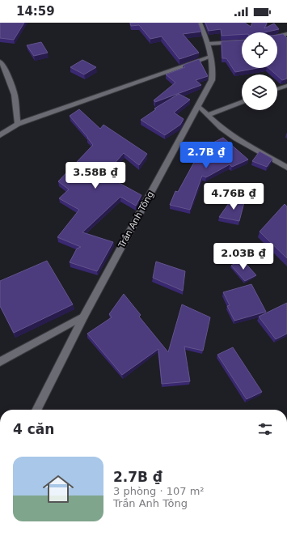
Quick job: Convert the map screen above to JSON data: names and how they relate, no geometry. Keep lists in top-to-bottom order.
{
  "streets": {
    "street": ["Trần Anh Tông"]
  },
  "page": {
    "status": "14:59",
    "price": [
      "2.7B ₫",
      "3.58B ₫",
      "4.76B ₫",
      "2.03B ₫"
    ],
    "heading": "4 căn",
    "list": [
      {
        "name": "2.7B ₫",
        "note": "3 phòng · 107 m² · Trần Anh Tông"
      }
    ]
  }
}
